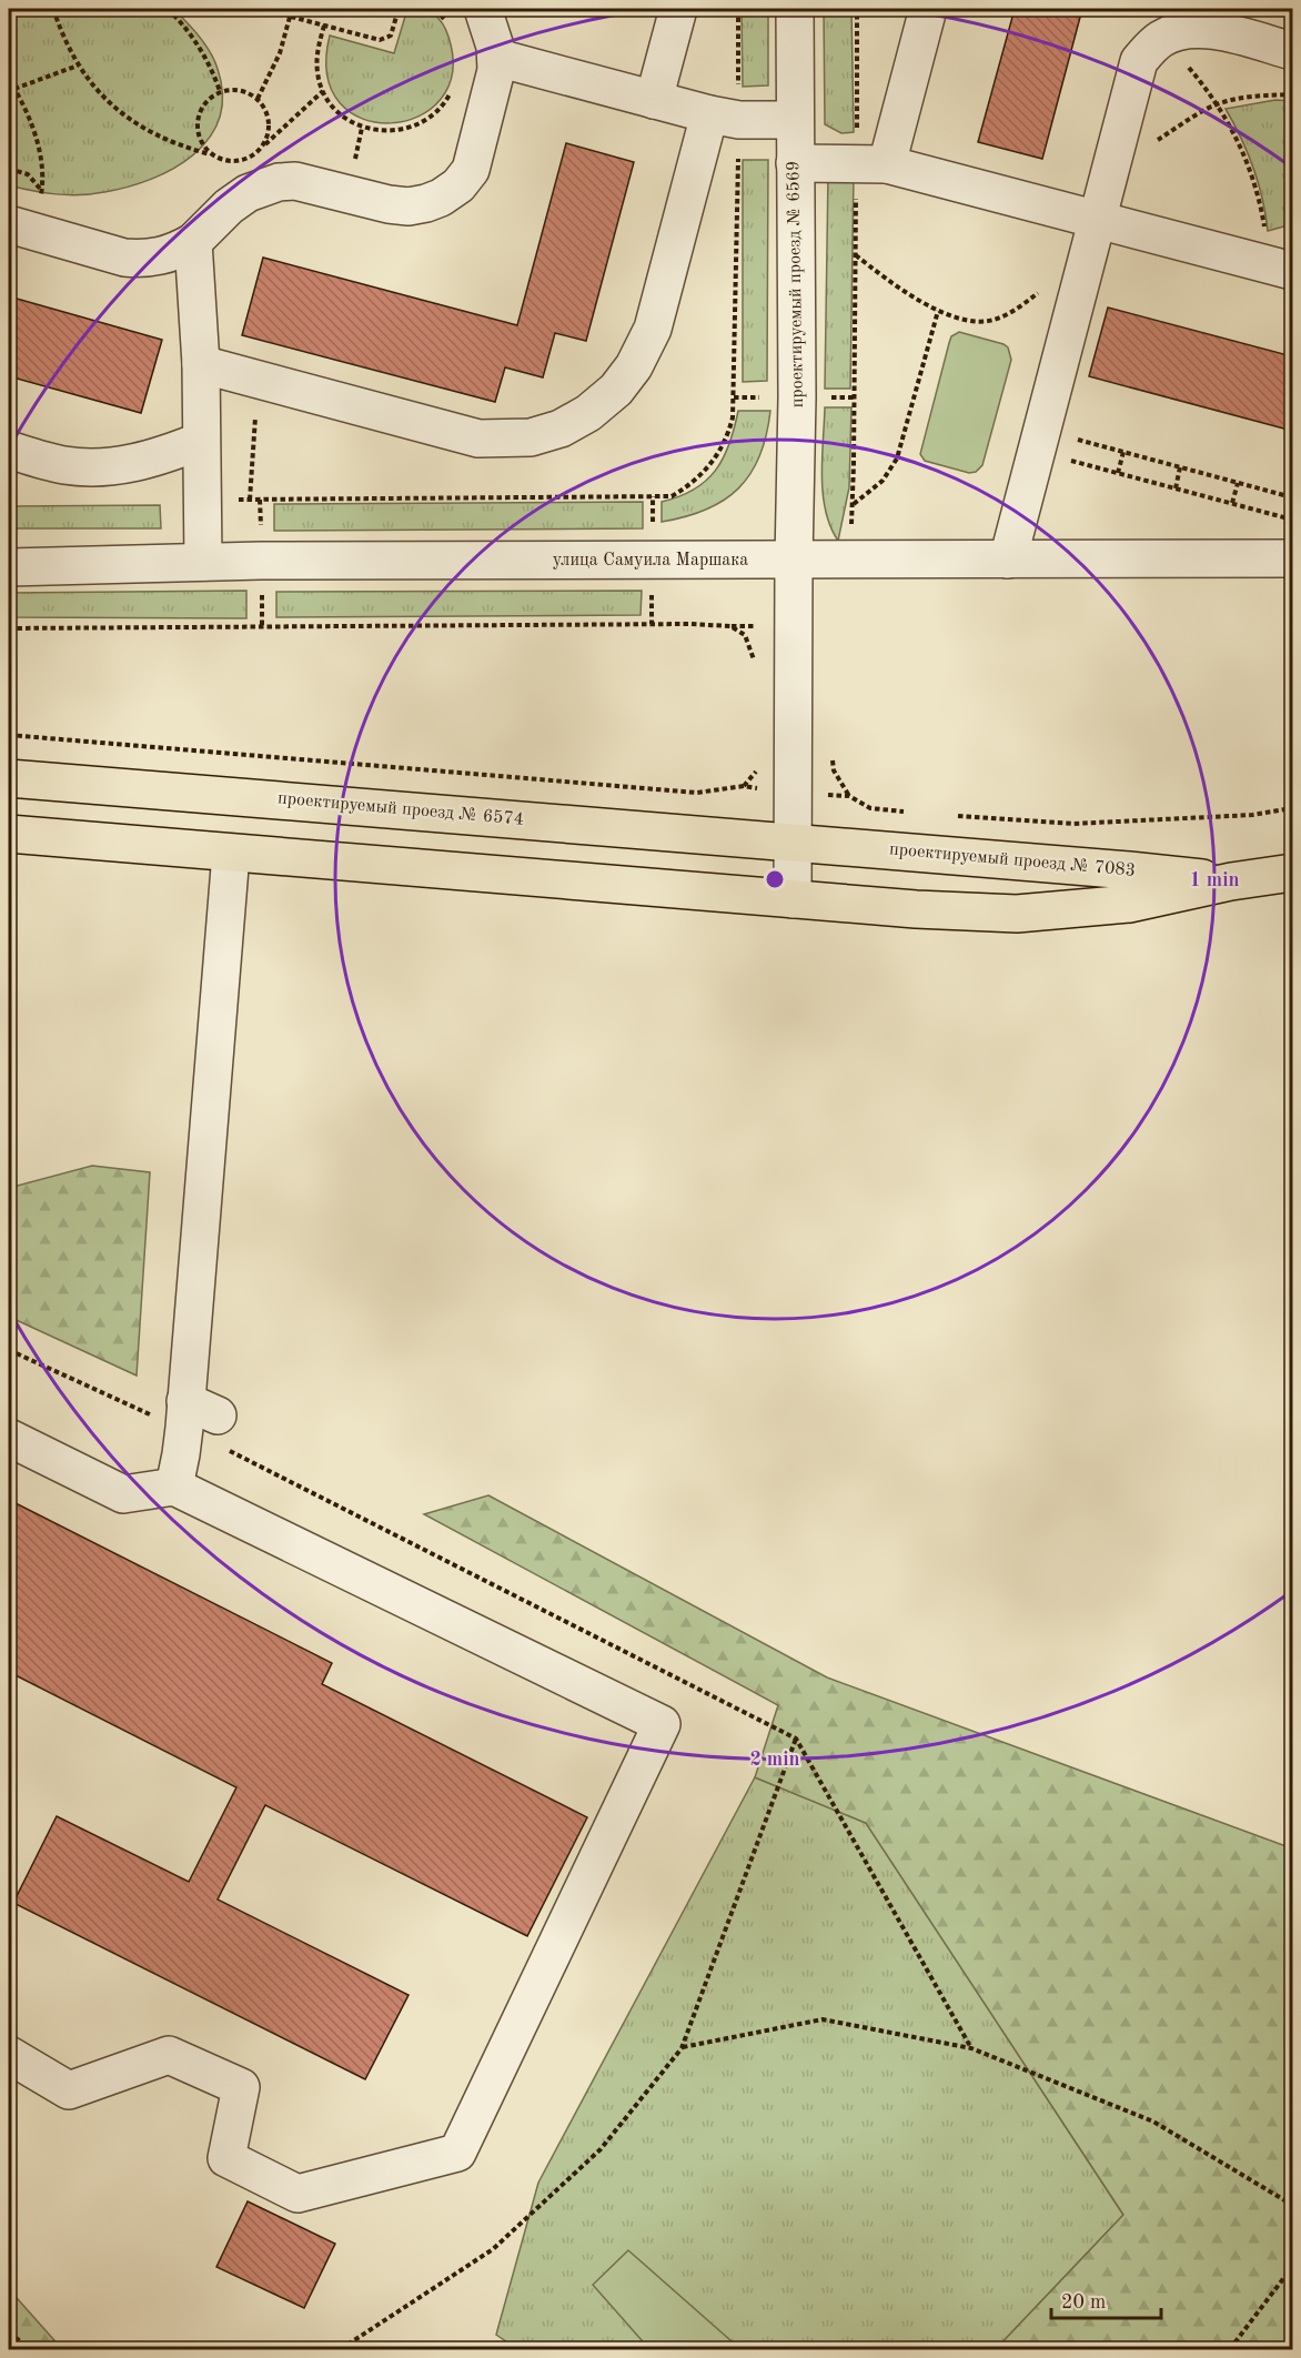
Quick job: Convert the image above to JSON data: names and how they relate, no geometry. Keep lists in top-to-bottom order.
{
  "streets": {
    "main road": ["проектируемый проезд № 6574", "проектируемый проезд № 7083"],
    "street": ["проектируемый проезд № 6569", "улица Самуила Маршака"]
  },
  "crossings": [
    ["проектируемый проезд № 6569", "улица Самуила Маршака"],
    ["проектируемый проезд № 6569", "проектируемый проезд № 6574"],
    ["проектируемый проезд № 6569", "проектируемый проезд № 7083"],
    ["проектируемый проезд № 6574", "проектируемый проезд № 7083"]
  ],
  "scale_bar": "20 m",
  "rings": ["1 min", "2 min"]
}
